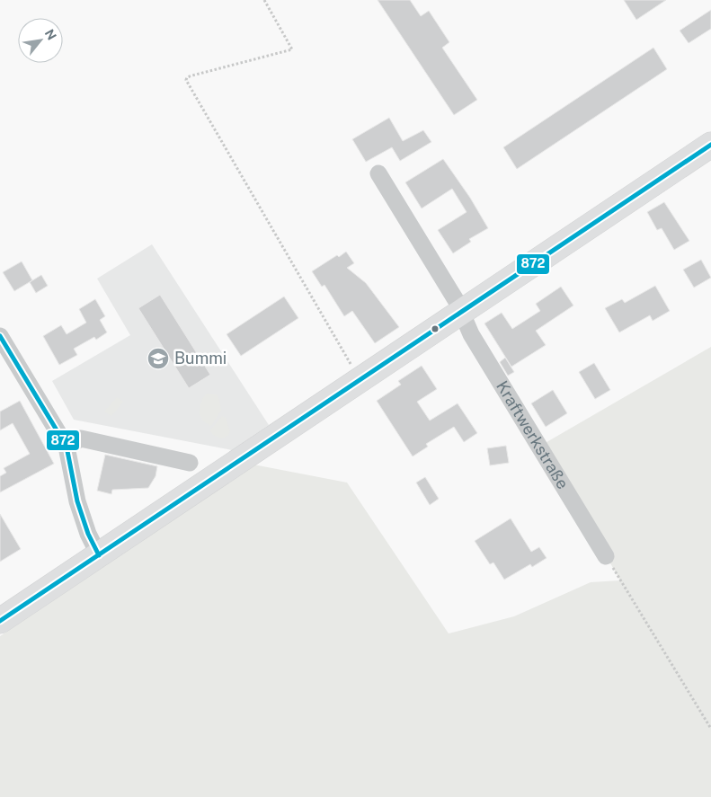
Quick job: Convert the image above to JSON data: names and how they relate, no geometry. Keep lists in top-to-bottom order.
{
  "streets": {
    "street": ["Kraftwerkstraße"]
  },
  "places": {
    "school or university": ["Bummi"]
  },
  "lines": ["transit line 872"],
  "north": "top right"
}
